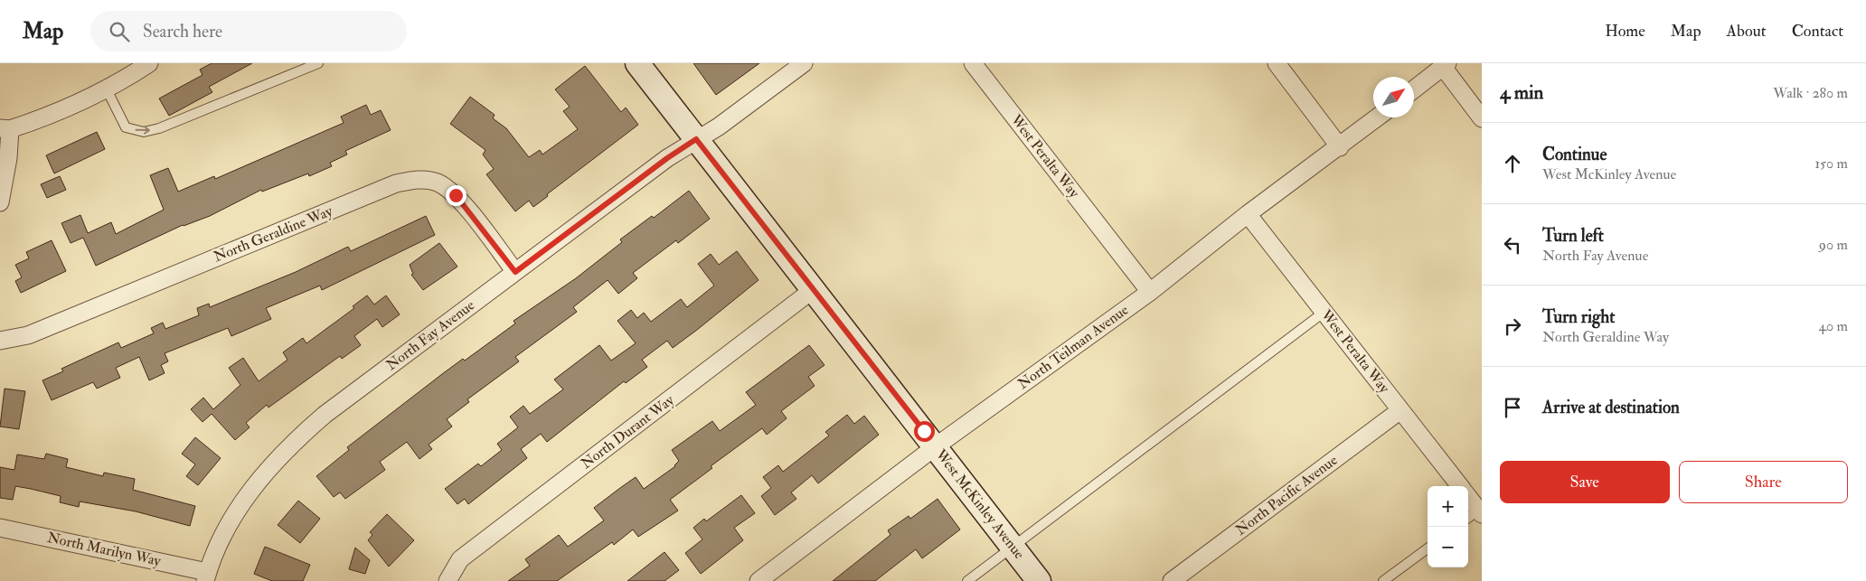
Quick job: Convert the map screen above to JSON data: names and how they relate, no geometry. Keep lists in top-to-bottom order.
{
  "streets": {
    "main road": ["West McKinley Avenue"],
    "street": [
      "West Peralta Way",
      "North Geraldine Way",
      "North Fay Avenue",
      "North Teilman Avenue",
      "North Durant Way",
      "North Pacific Avenue",
      "North Marilyn Way"
    ]
  },
  "crossings": [
    ["West Peralta Way", "North Teilman Avenue"],
    ["West Peralta Way", "North Pacific Avenue"],
    ["North Geraldine Way", "North Fay Avenue"],
    ["North Fay Avenue", "West McKinley Avenue"],
    ["North Fay Avenue", "North Marilyn Way"],
    ["North Teilman Avenue", "West McKinley Avenue"],
    ["North Durant Way", "West McKinley Avenue"]
  ],
  "north": "top right",
  "page": {
    "header": "Map",
    "search": "Search here",
    "nav": [
      "Home",
      "Map",
      "About",
      "Contact"
    ],
    "heading": ["4 min", "Walk · 280 m"],
    "list": [
      ["Continue", "West McKinley Avenue", "150 m"],
      ["Turn left", "North Fay Avenue", "90 m"],
      ["Turn right", "North Geraldine Way", "40 m"],
      "Arrive at destination"
    ],
    "buttons": ["Save", "Share"],
    "map_buttons": ["+", "−"]
  }
}
